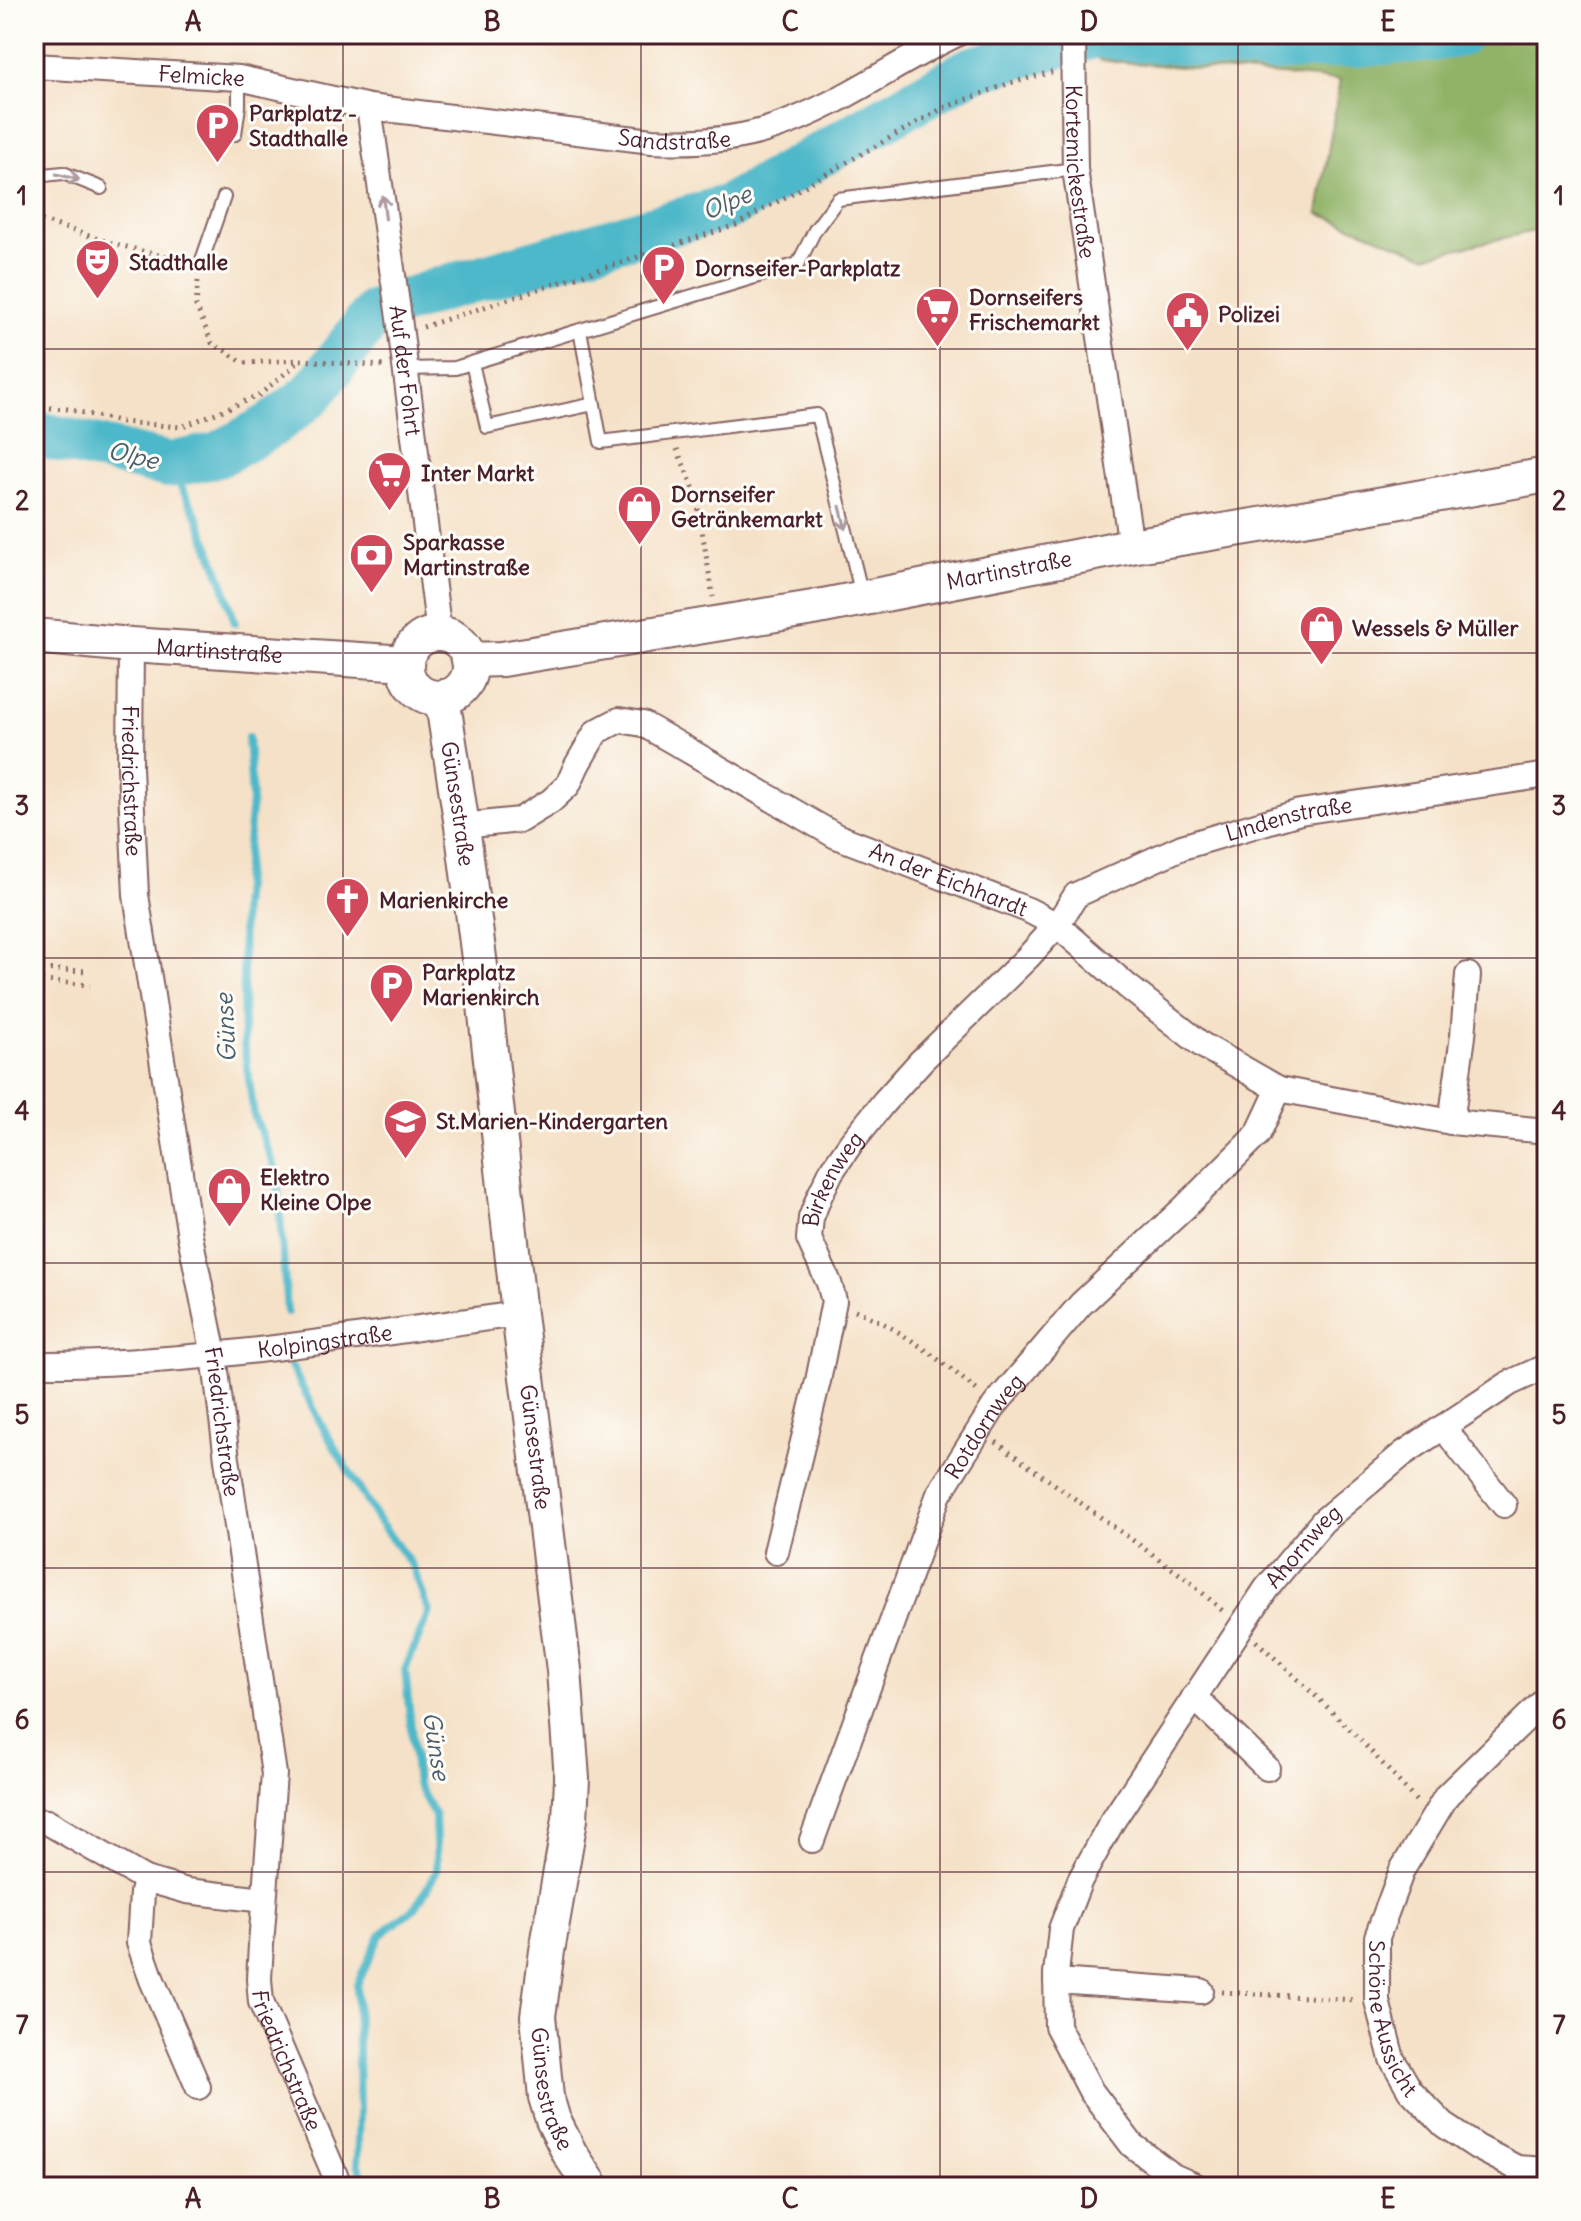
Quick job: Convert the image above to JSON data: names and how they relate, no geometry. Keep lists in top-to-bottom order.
{
  "streets": {
    "street": [
      "Felmicke",
      "Sandstraße",
      "Kortemickestraße",
      "Auf der Fohrt",
      "Martinstraße",
      "Friedrichstraße",
      "Günsestraße",
      "Lindenstraße",
      "An der Eichhardt",
      "Birkenweg",
      "Kolpingstraße",
      "Rotdornweg",
      "Ahornweg",
      "Schöne Aussicht"
    ]
  },
  "crossings": [
    ["Felmicke", "Sandstraße"],
    ["Felmicke", "Auf der Fohrt"],
    ["Sandstraße", "Auf der Fohrt"],
    ["Kortemickestraße", "Martinstraße"],
    ["Auf der Fohrt", "Martinstraße"],
    ["Auf der Fohrt", "Günsestraße"],
    ["Martinstraße", "Friedrichstraße"],
    ["Martinstraße", "Günsestraße"],
    ["Friedrichstraße", "Kolpingstraße"],
    ["Günsestraße", "An der Eichhardt"],
    ["Günsestraße", "Kolpingstraße"],
    ["Lindenstraße", "An der Eichhardt"],
    ["Lindenstraße", "Birkenweg"],
    ["An der Eichhardt", "Birkenweg"],
    ["An der Eichhardt", "Rotdornweg"]
  ],
  "one_way": ["Auf der Fohrt"],
  "water": ["Olpe", "Günse"],
  "places": {
    "parking": ["Parkplatz - Stadthalle", "Dornseifer-Parkplatz", "Parkplatz Marienkirch"],
    "theatre": ["Stadthalle"],
    "supermarket": ["Dornseifers Frischemarkt", "Inter Markt"],
    "public building": ["Polizei"],
    "shop": ["Dornseifer Getränkemarkt", "Wessels & Müller", "Elektro Kleine Olpe"],
    "bank": ["Sparkasse Martinstraße"],
    "church": ["Marienkirche"],
    "school or university": ["St.Marien-Kindergarten"]
  },
  "grid": {
    "columns": [
      "A",
      "B",
      "C",
      "D",
      "E"
    ],
    "rows": [
      "1",
      "2",
      "3",
      "4",
      "5",
      "6",
      "7"
    ]
  }
}
